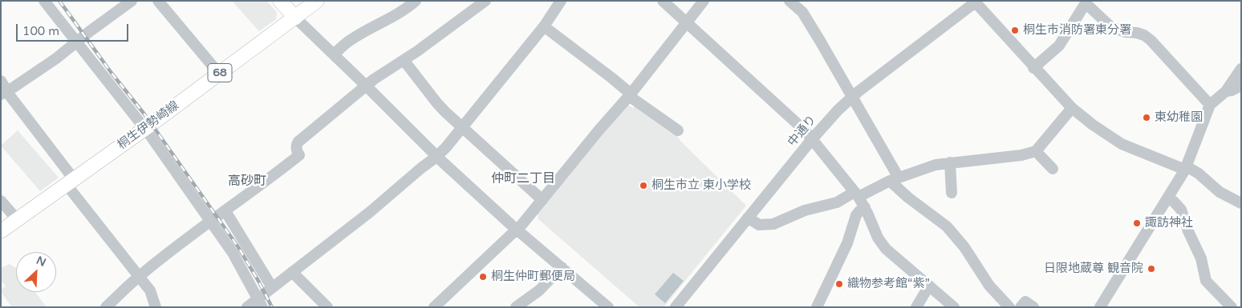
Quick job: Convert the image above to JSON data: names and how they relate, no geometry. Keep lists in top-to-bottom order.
{
  "streets": {
    "main road": ["68", "桐生伊勢崎線"],
    "street": ["中通り"]
  },
  "districts": ["仲町二丁目", "高砂町"],
  "places": [
    "桐生市消防署東分署",
    "東幼稚園",
    "桐生市立 東小学校",
    "諏訪神社",
    "日限地蔵尊 観音院",
    "桐生仲町郵便局",
    "織物参考館“紫”"
  ],
  "scale_bar": "100 m",
  "north": "top right"
}
